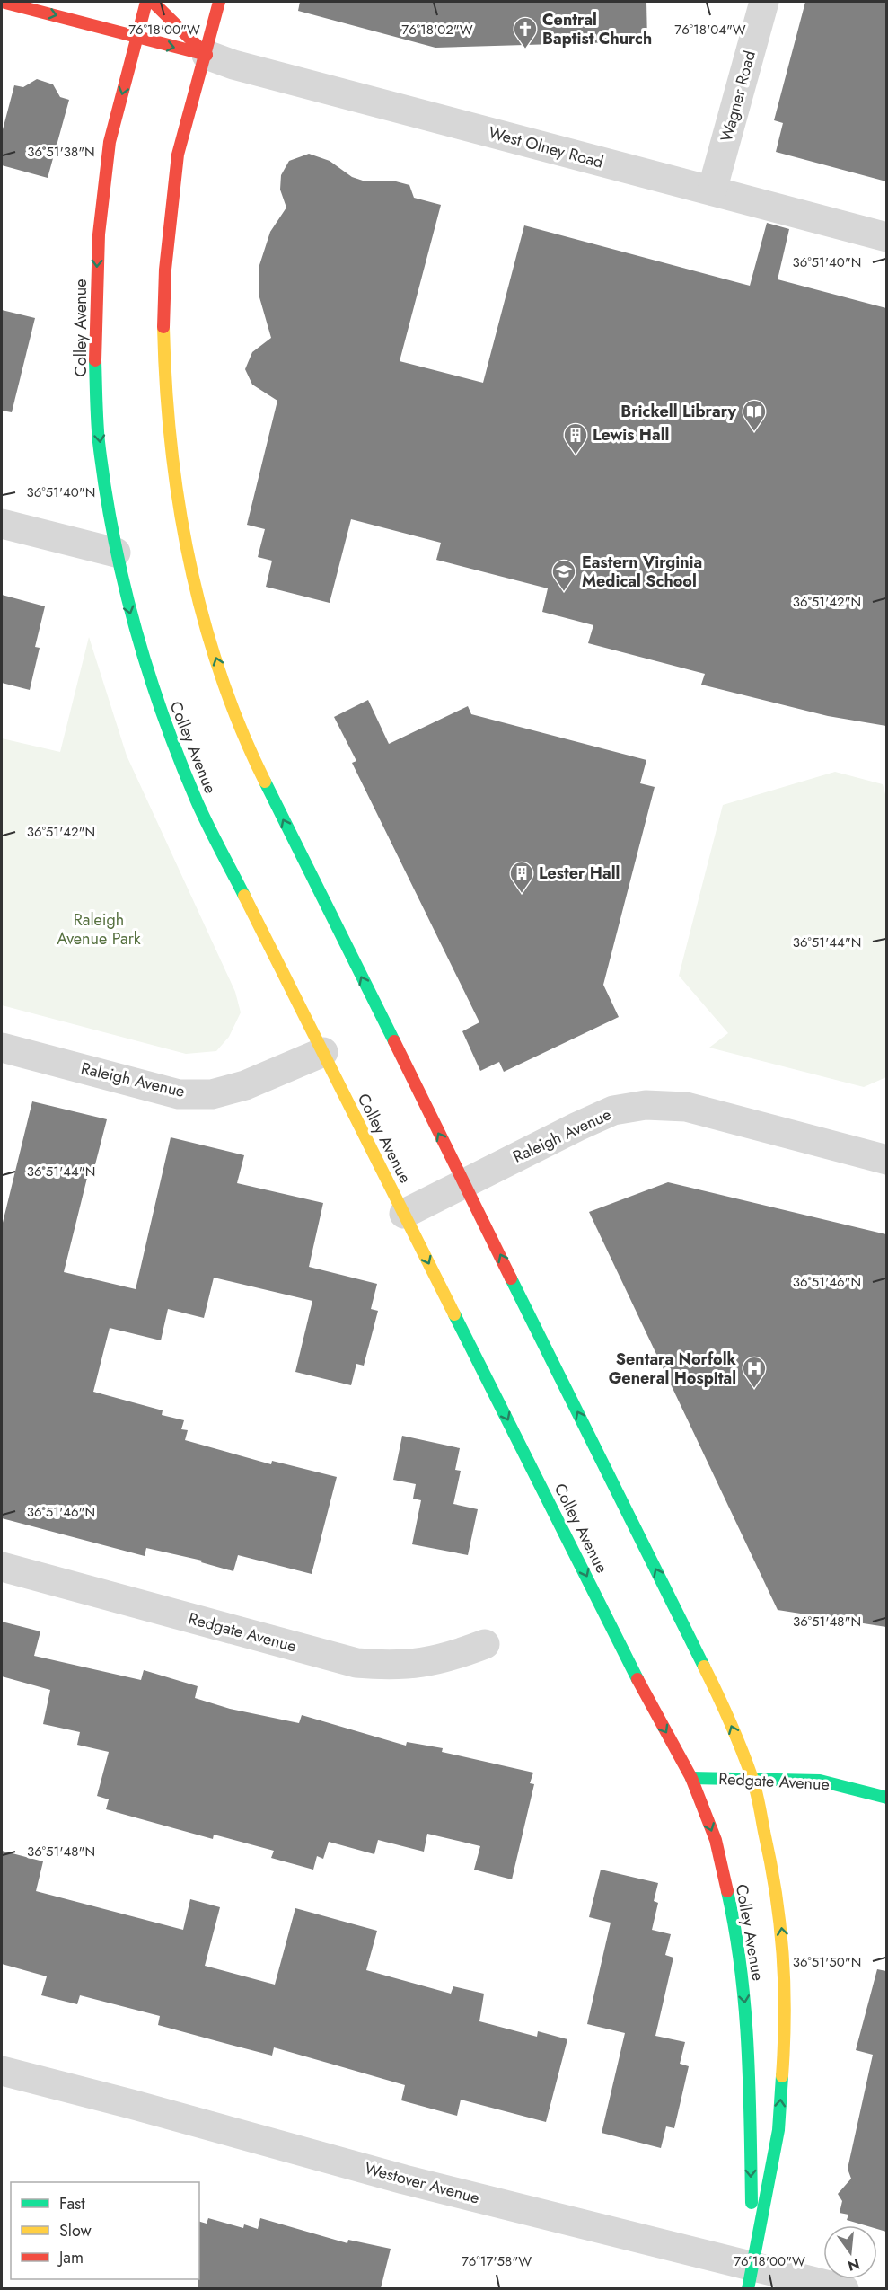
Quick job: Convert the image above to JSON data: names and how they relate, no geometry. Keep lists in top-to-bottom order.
{
  "streets": {
    "main road": ["West Olney Road", "Colley Avenue", "Redgate Avenue"],
    "street": ["Wagner Road", "Raleigh Avenue", "Westover Avenue"]
  },
  "crossings": [
    ["Wagner Road", "West Olney Road"],
    ["West Olney Road", "Colley Avenue"],
    ["Colley Avenue", "Raleigh Avenue"],
    ["Colley Avenue", "Redgate Avenue"],
    ["Colley Avenue", "Westover Avenue"]
  ],
  "parks": ["Raleigh Avenue Park"],
  "places": {
    "church": ["Central Baptist Church"],
    "library": ["Brickell Library"],
    "building": ["Lewis Hall", "Lester Hall"],
    "school or university": ["Eastern Virginia Medical School"],
    "hospital": ["Sentara Norfolk General Hospital"]
  },
  "legend": ["Fast", "Slow", "Jam"],
  "north": "bottom",
  "coordinates": [
    "76°18'00\"W",
    "76°18'02\"W",
    "76°18'04\"W",
    "36°51'38\"N",
    "36°51'40\"N",
    "36°51'42\"N",
    "36°51'44\"N",
    "36°51'46\"N",
    "36°51'48\"N",
    "36°51'50\"N",
    "76°17'58\"W"
  ]
}
